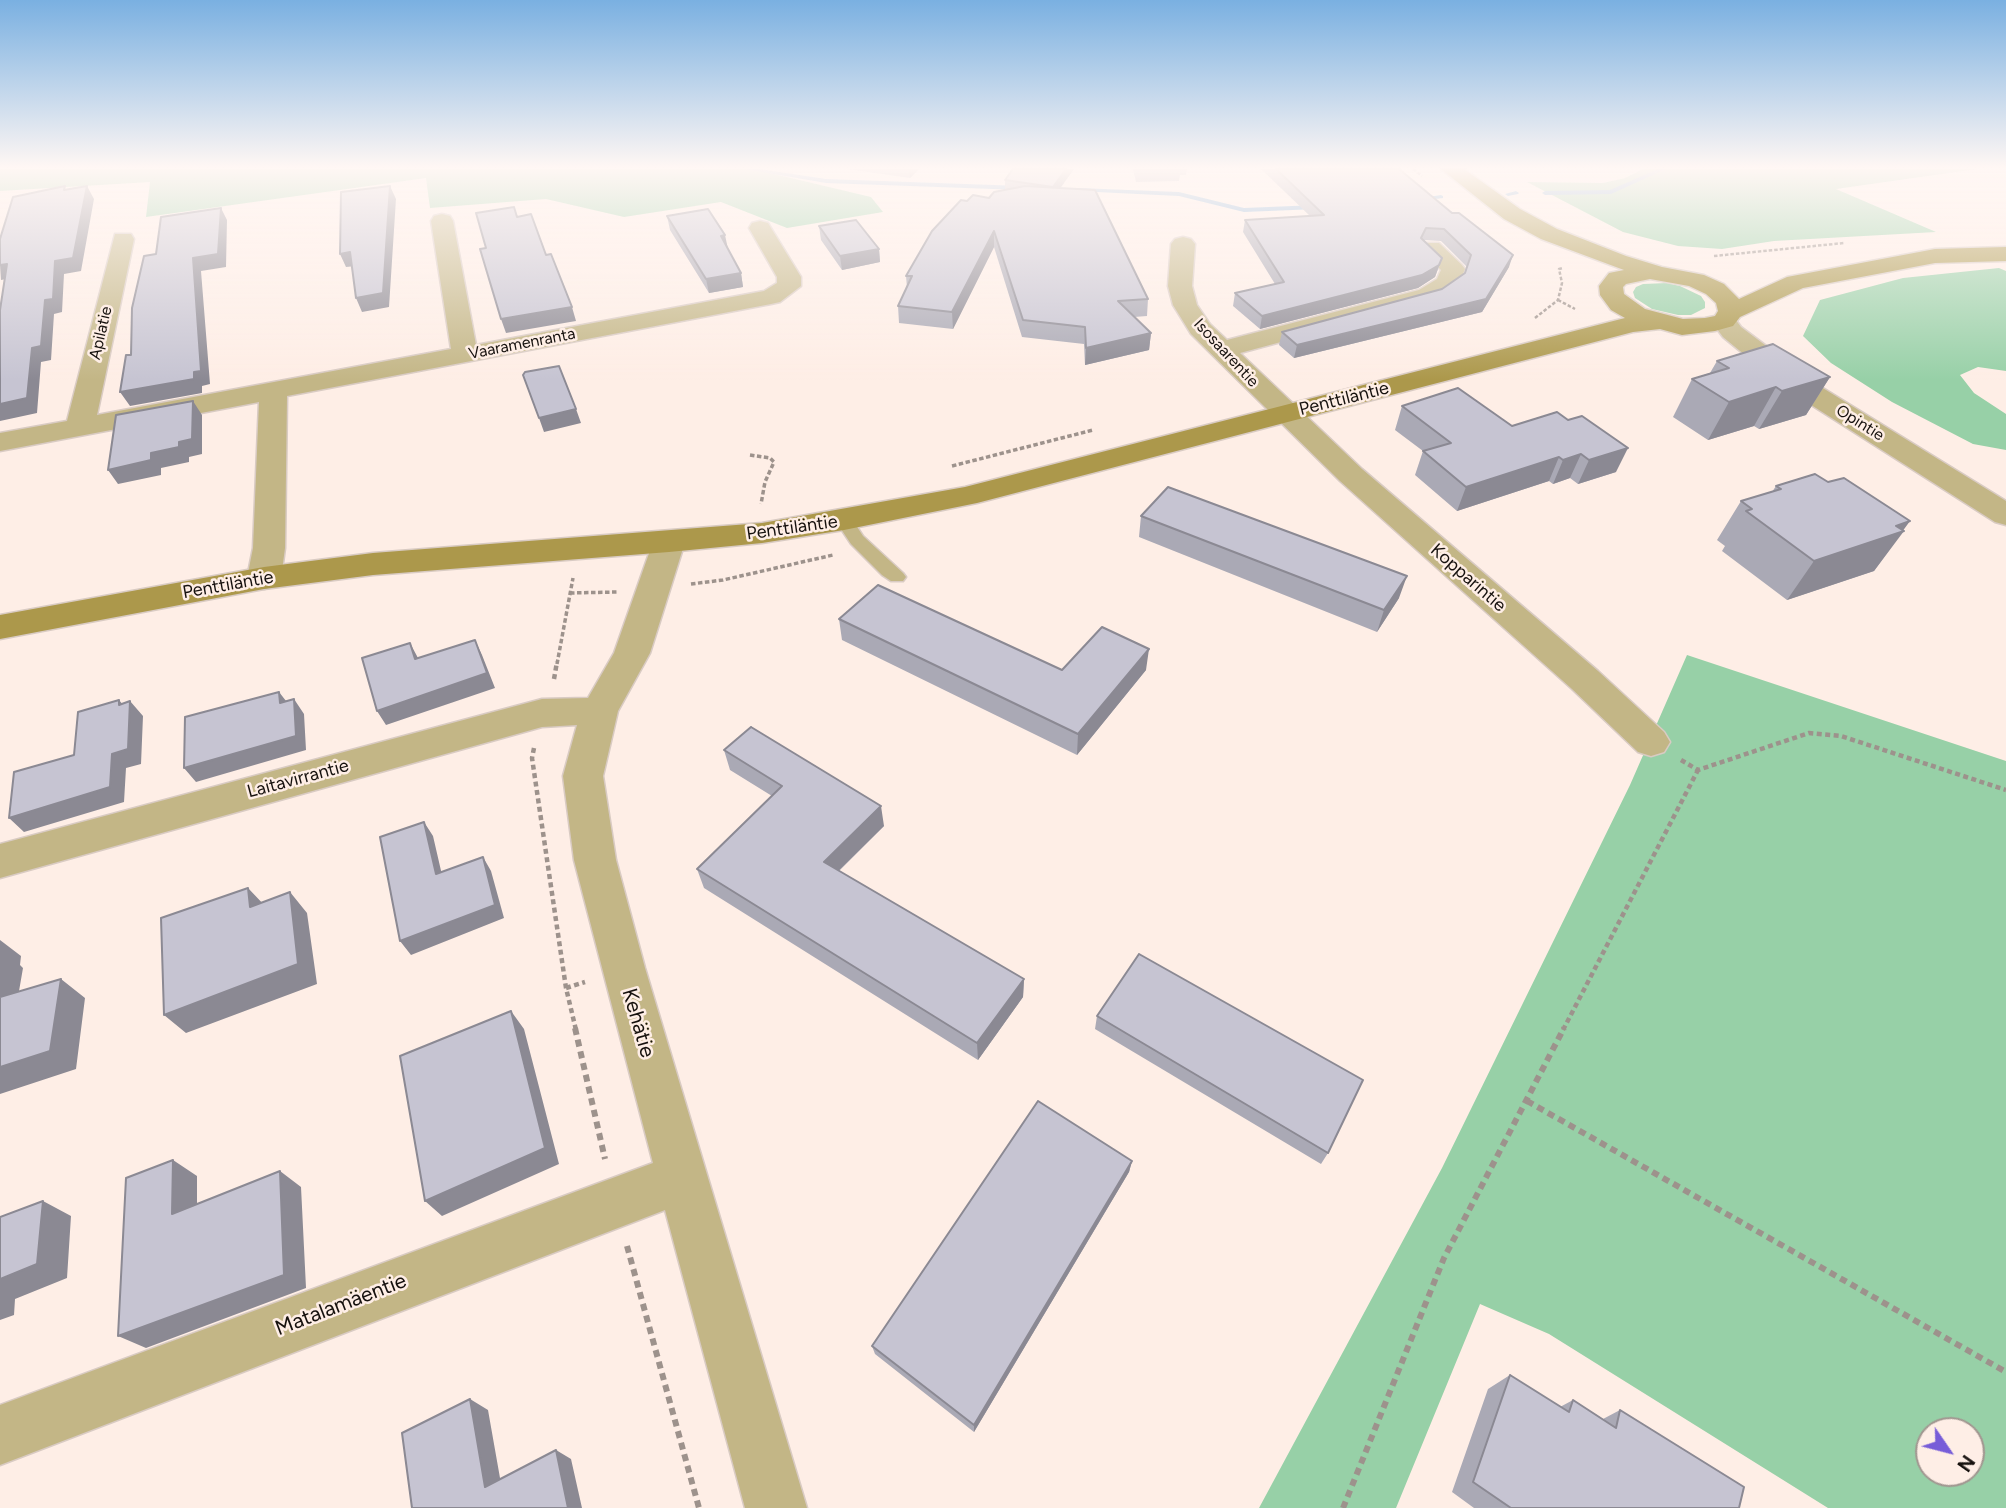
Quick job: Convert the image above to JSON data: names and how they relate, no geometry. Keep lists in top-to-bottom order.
{
  "streets": {
    "street": [
      "Apilatie",
      "Vaaramenranta",
      "Isosaarentie",
      "Penttiläntie",
      "Opintie",
      "Kopparintie",
      "Laitavirrantie",
      "Kehätie",
      "Matalamäentie"
    ]
  },
  "crossings": [
    ["Apilatie", "Vaaramenranta"],
    ["Isosaarentie", "Penttiläntie"],
    ["Isosaarentie", "Kopparintie"],
    ["Penttiläntie", "Kopparintie"],
    ["Penttiläntie", "Kehätie"],
    ["Laitavirrantie", "Kehätie"],
    ["Kehätie", "Matalamäentie"]
  ],
  "north": "bottom right"
}
